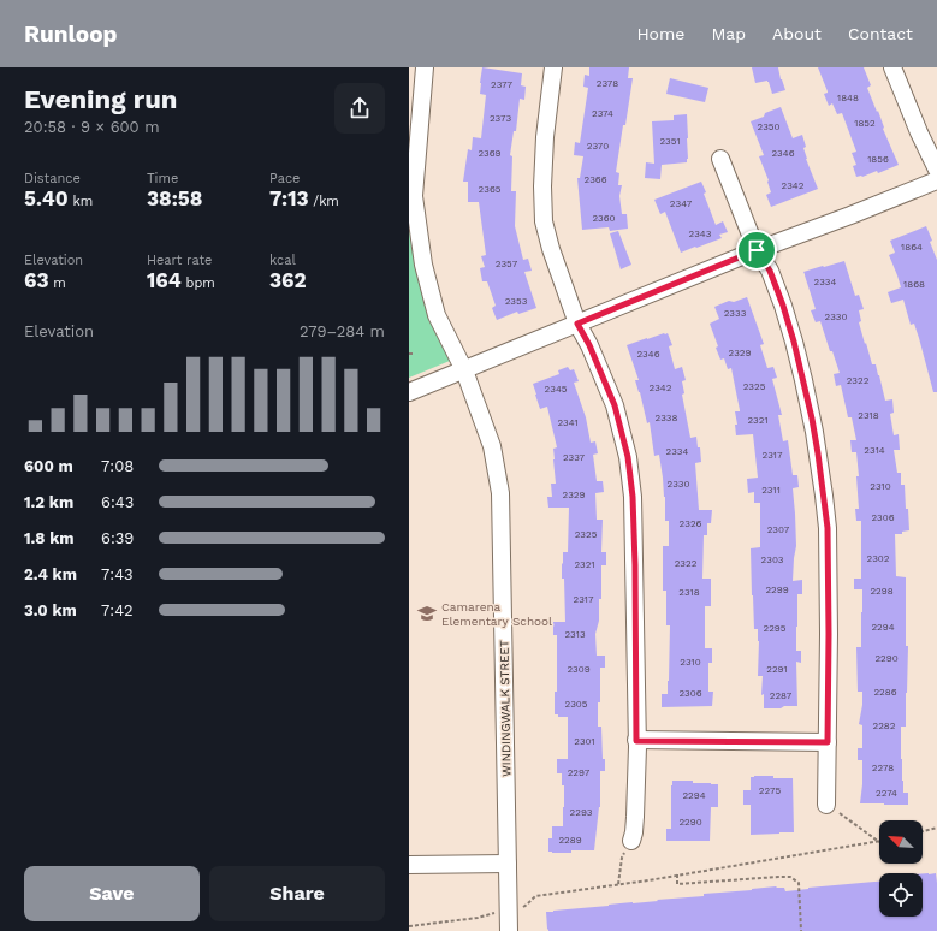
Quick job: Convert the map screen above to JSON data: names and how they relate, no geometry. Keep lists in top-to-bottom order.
{
  "streets": {
    "street": ["WINDINGWALK STREET"]
  },
  "places": {
    "school or university": ["Camarena Elementary School"]
  },
  "house_numbers": [
    "2378",
    "2377",
    "1848",
    "2374",
    "2373",
    "1852",
    "2350",
    "2351",
    "2370",
    "2369",
    "2346",
    "1856",
    "2366",
    "2342",
    "2365",
    "2347",
    "2360",
    "2343",
    "1864",
    "2357",
    "2334",
    "1868",
    "2353",
    "2333",
    "2330",
    "2329",
    "2346",
    "2322",
    "2325",
    "2342",
    "2345",
    "2318",
    "2338",
    "2321",
    "2341",
    "2314",
    "2334",
    "2317",
    "2337",
    "2330",
    "2310",
    "2311",
    "2329",
    "2306",
    "2326",
    "2307",
    "2325",
    "2302",
    "2303",
    "2322",
    "2321",
    "2299",
    "2298",
    "2318",
    "2317",
    "2294",
    "2295",
    "2313",
    "2290",
    "2310",
    "2309",
    "2291",
    "2286",
    "2306",
    "2287",
    "2305",
    "2282",
    "2301",
    "2278",
    "2297",
    "2275",
    "2274",
    "2294",
    "2293",
    "2290",
    "2289"
  ],
  "north": "top left",
  "page": {
    "header": "Runloop",
    "nav": [
      "Home",
      "Map",
      "About",
      "Contact"
    ],
    "heading": ["Evening run", "20:58 · 9 × 600 m"],
    "stats": [
      ["Distance", "5.40 km"],
      ["Time", "38:58"],
      ["Pace", "7:13 /km"],
      ["Elevation", "63 m"],
      ["Heart rate", "164 bpm"],
      ["kcal", "362"]
    ],
    "chart": ["Elevation", "279–284 m"],
    "list": [
      {
        "name": "600 m",
        "note": "7:08"
      },
      {
        "name": "1.2 km",
        "note": "6:43"
      },
      {
        "name": "1.8 km",
        "note": "6:39"
      },
      {
        "name": "2.4 km",
        "note": "7:43"
      },
      {
        "name": "3.0 km",
        "note": "7:42"
      }
    ],
    "buttons": ["Save", "Share"]
  }
}
